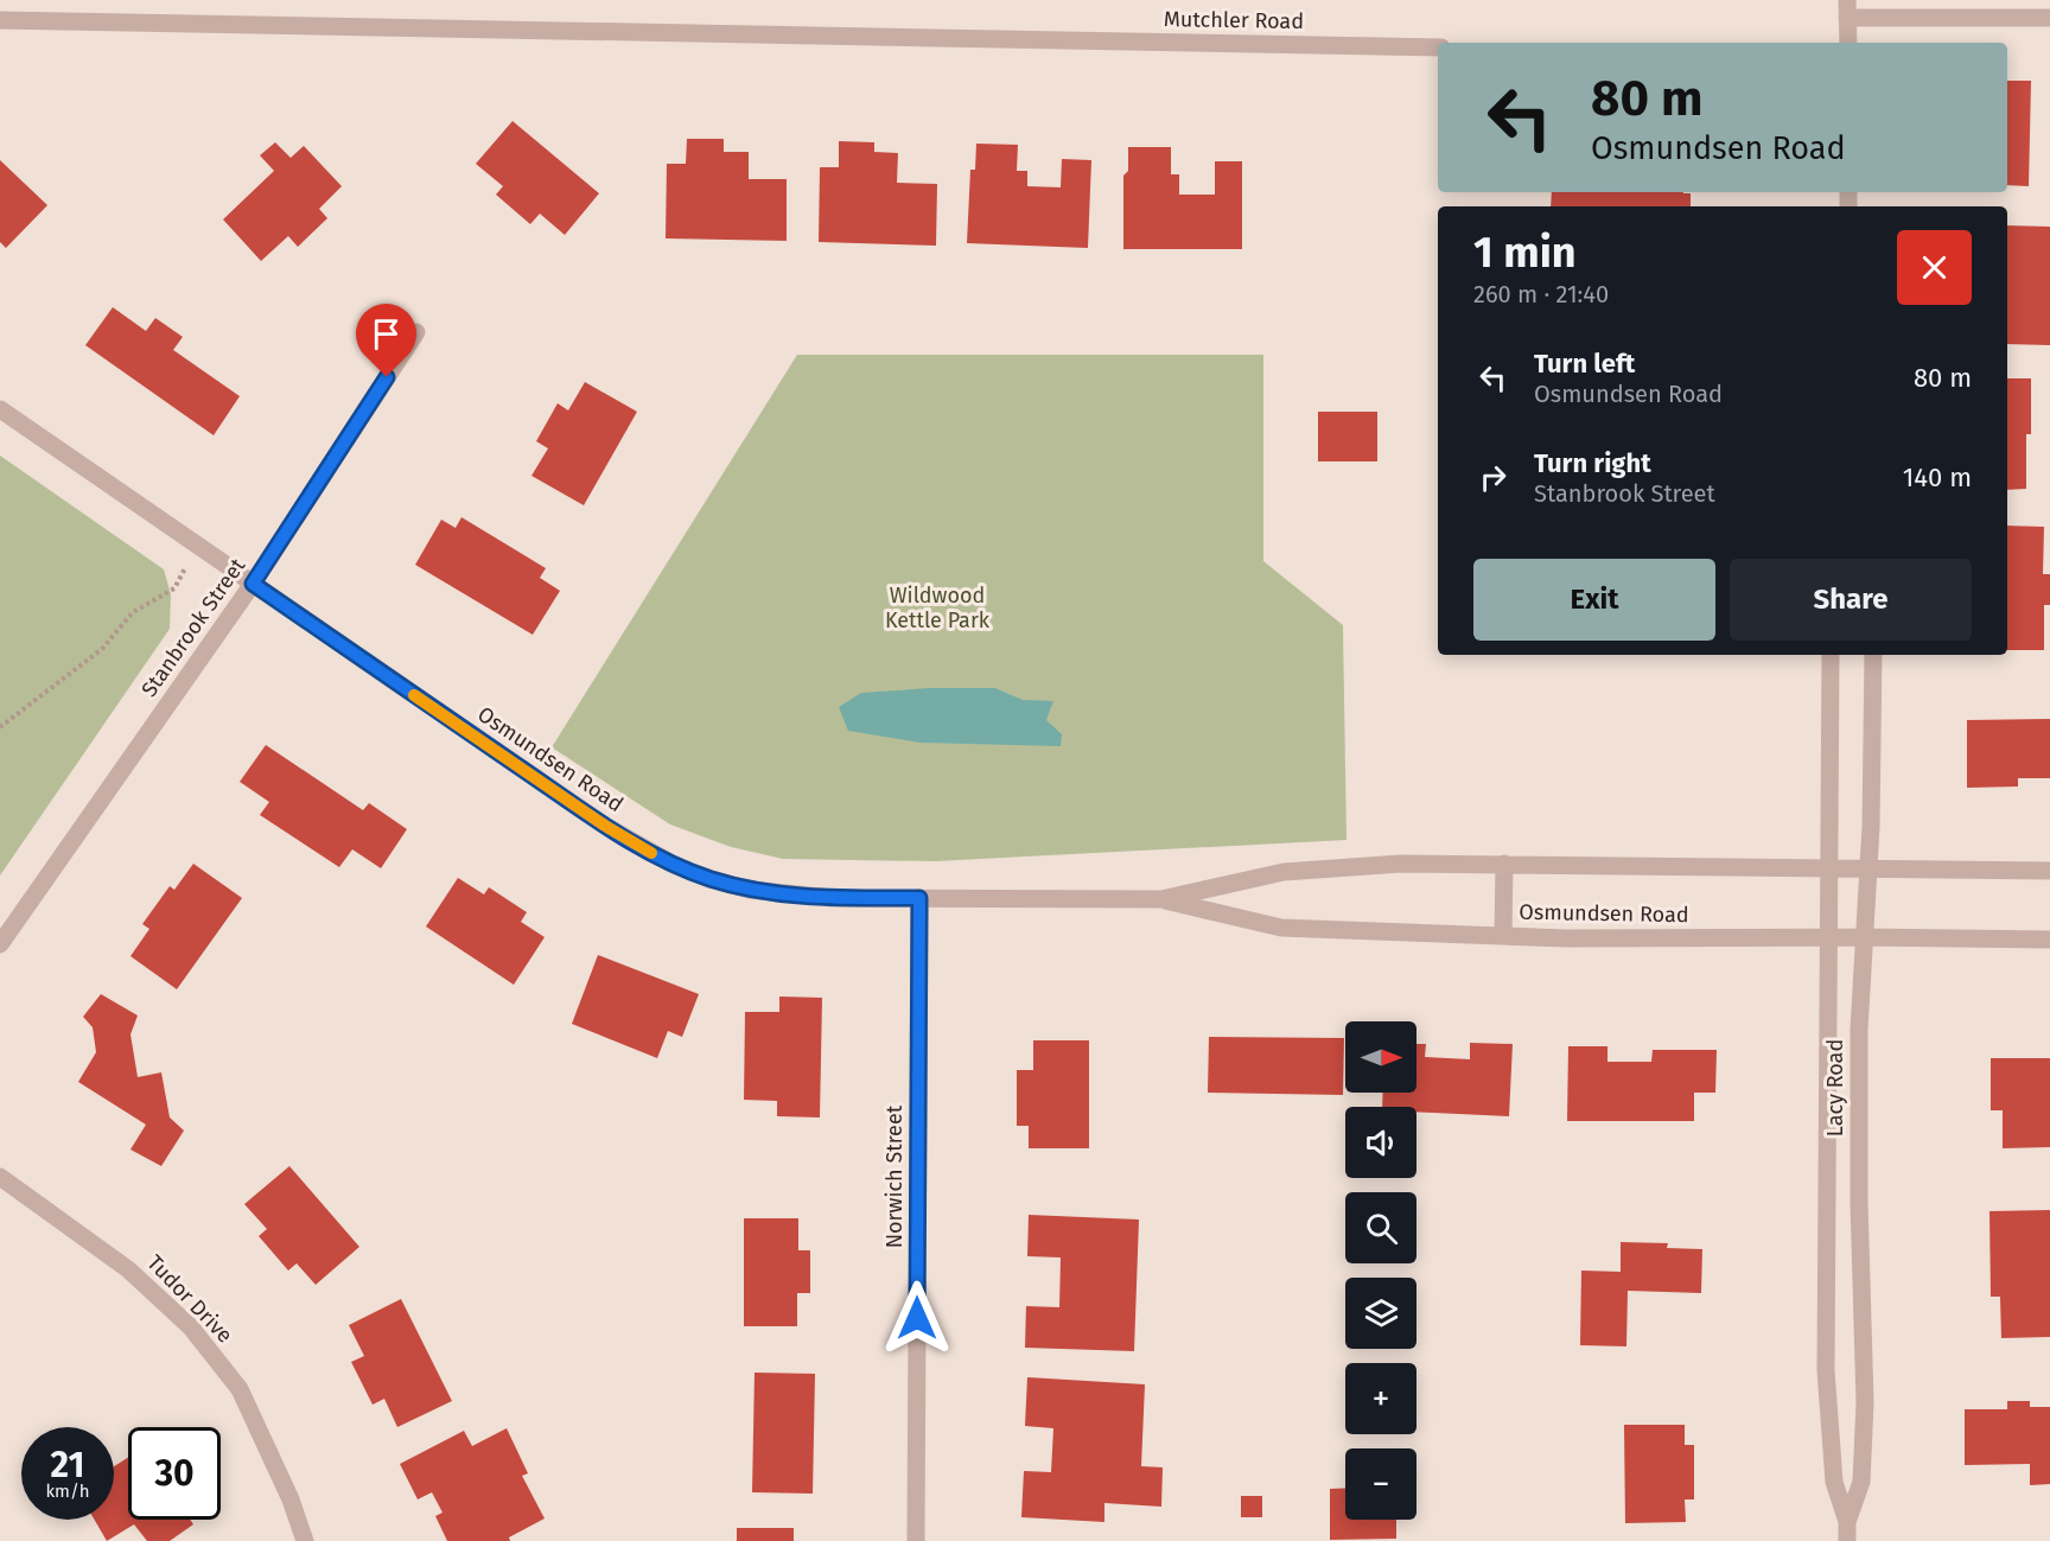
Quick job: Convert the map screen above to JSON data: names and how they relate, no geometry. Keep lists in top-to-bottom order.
{
  "streets": {
    "street": [
      "Mutchler Road",
      "Stanbrook Street",
      "Osmundsen Road",
      "Lacy Road",
      "Norwich Street",
      "Tudor Drive"
    ]
  },
  "crossings": [
    ["Stanbrook Street", "Osmundsen Road"],
    ["Osmundsen Road", "Lacy Road"],
    ["Osmundsen Road", "Norwich Street"]
  ],
  "parks": ["Wildwood Kettle Park"],
  "north": "right",
  "page": {
    "turn": ["80 m", "Osmundsen Road"],
    "heading": ["1 min", "260 m · 21:40"],
    "list": [
      {
        "name": "Turn left",
        "note": "Osmundsen Road",
        "value": "80 m"
      },
      {
        "name": "Turn right",
        "note": "Stanbrook Street",
        "value": "140 m"
      }
    ],
    "buttons": ["Exit", "Share"],
    "map_buttons": ["+", "−"],
    "speed": "21 km/h",
    "limit": "30"
  }
}
